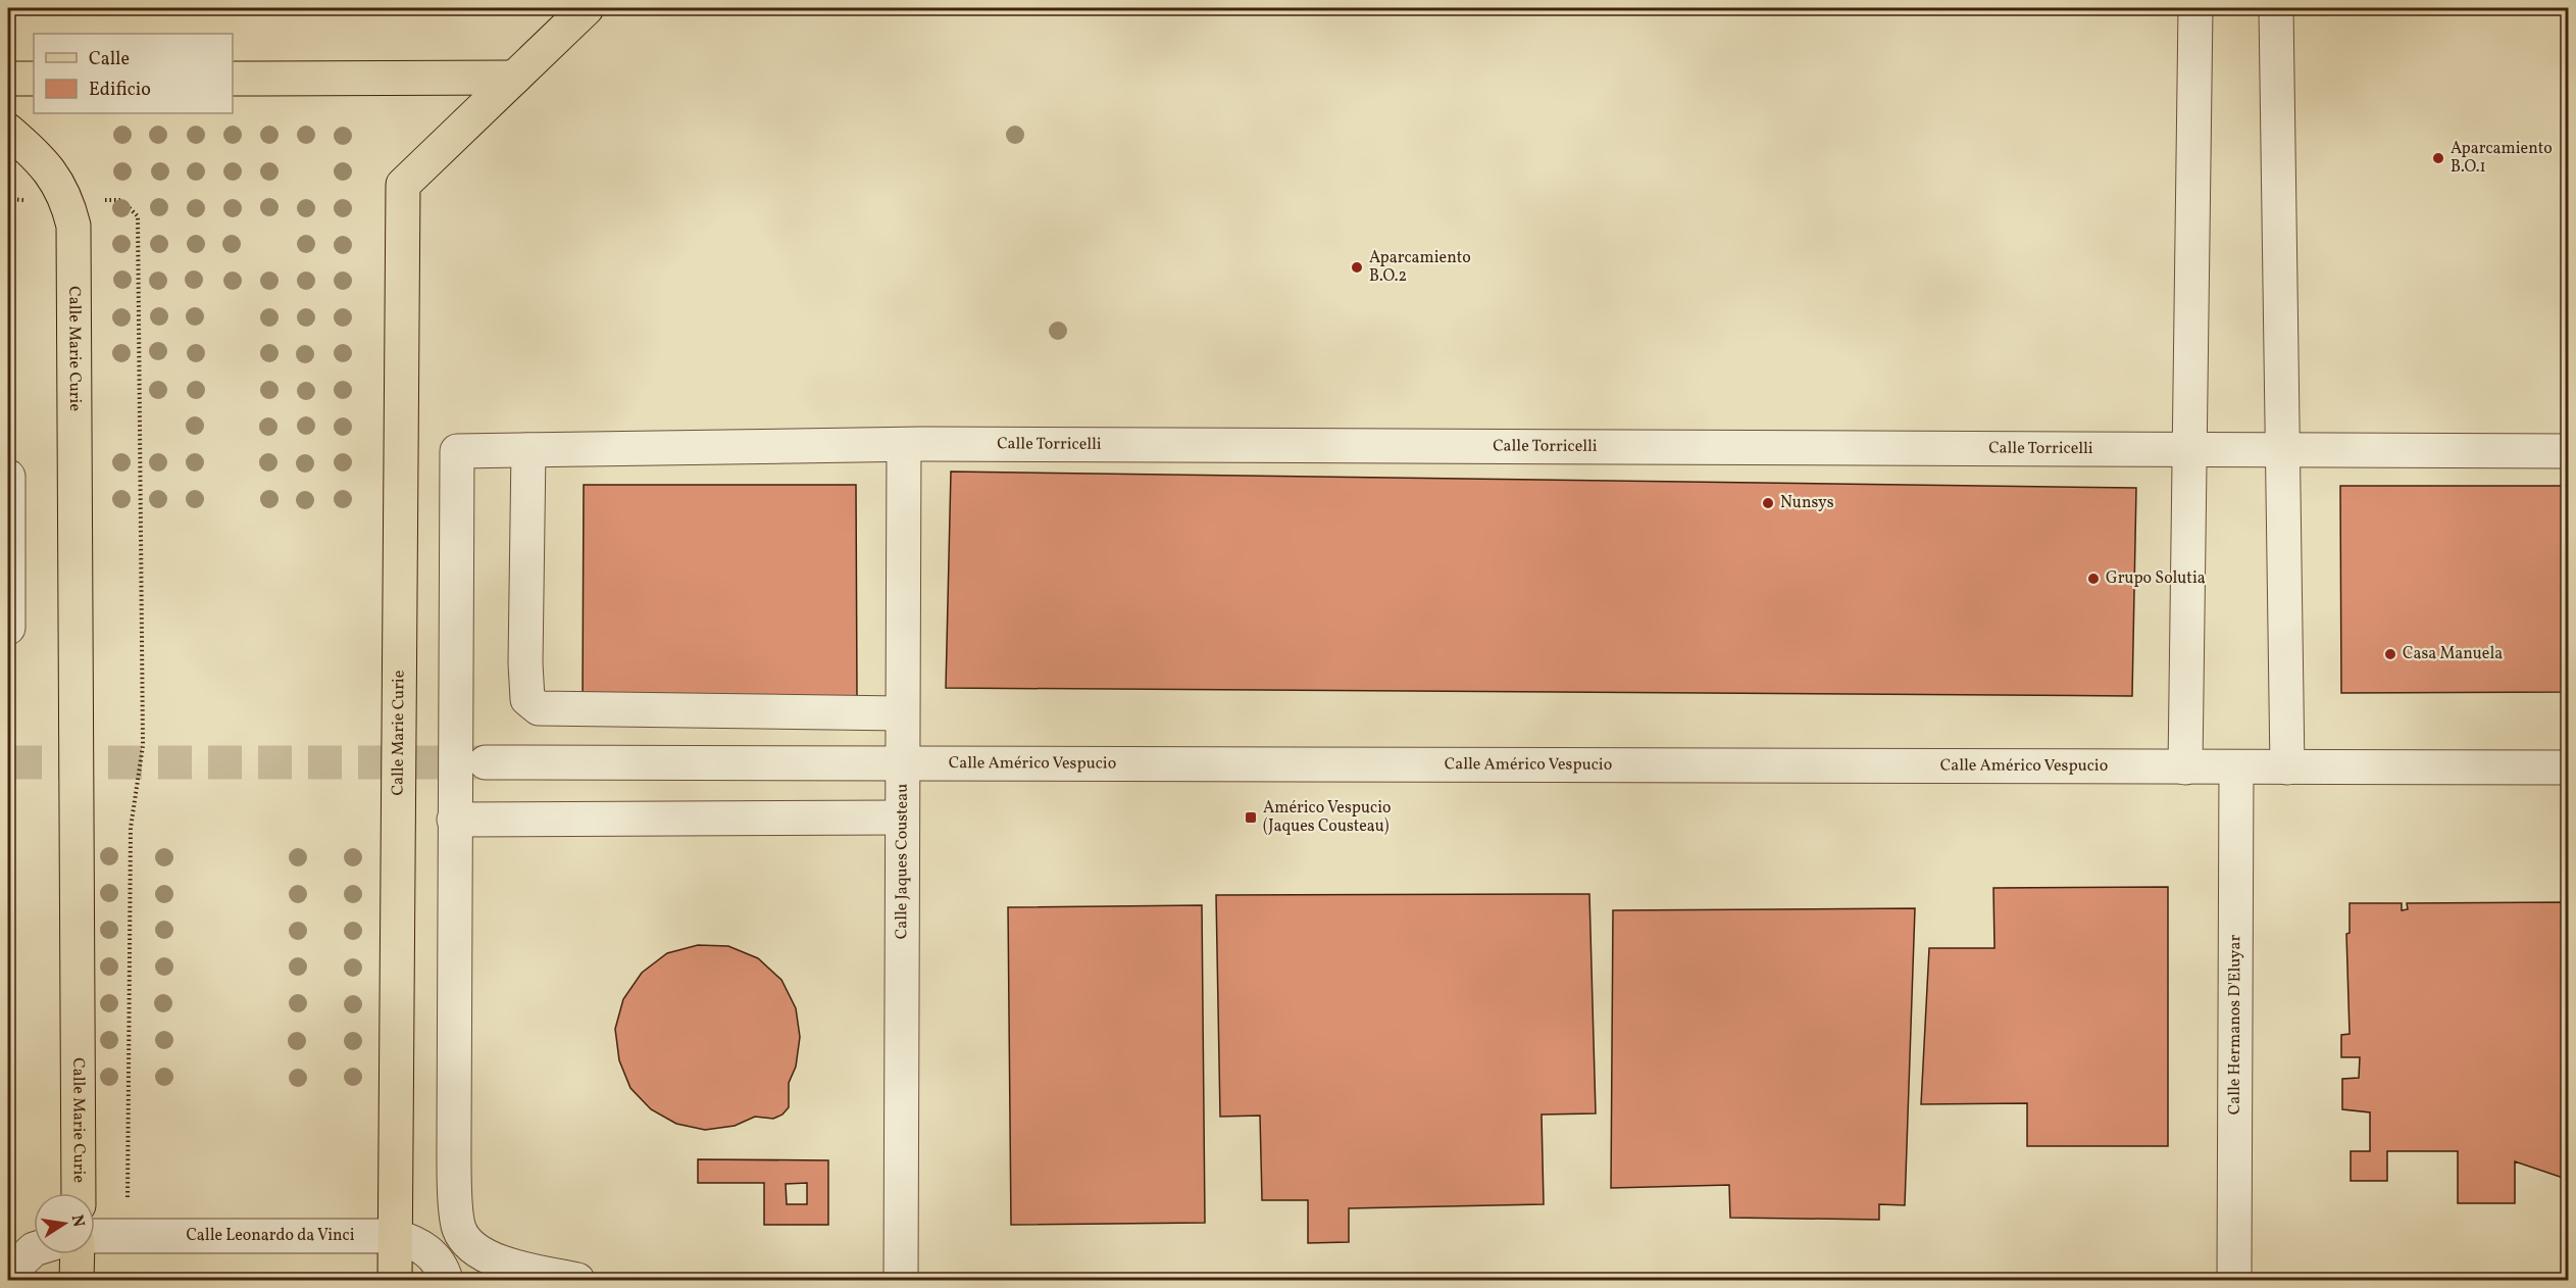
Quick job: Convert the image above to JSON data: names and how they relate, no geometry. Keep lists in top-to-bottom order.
{
  "streets": {
    "main road": ["Calle Marie Curie"],
    "street": [
      "Calle Torricelli",
      "Calle Américo Vespucio",
      "Calle Jaques Cousteau",
      "Calle Hermanos D'Eluyar",
      "Calle Leonardo da Vinci"
    ]
  },
  "crossings": [
    ["Calle Marie Curie", "Calle Leonardo da Vinci"],
    ["Calle Torricelli", "Calle Jaques Cousteau"],
    ["Calle Américo Vespucio", "Calle Jaques Cousteau"],
    ["Calle Américo Vespucio", "Calle Hermanos D'Eluyar"]
  ],
  "places": {
    "other": [
      "Aparcamiento B.O.1",
      "Aparcamiento B.O.2",
      "Nunsys",
      "Grupo Solutia",
      "Casa Manuela"
    ],
    "transit": ["Américo Vespucio (Jaques Cousteau)"]
  },
  "legend": ["Calle", "Edificio"],
  "north": "right"
}
